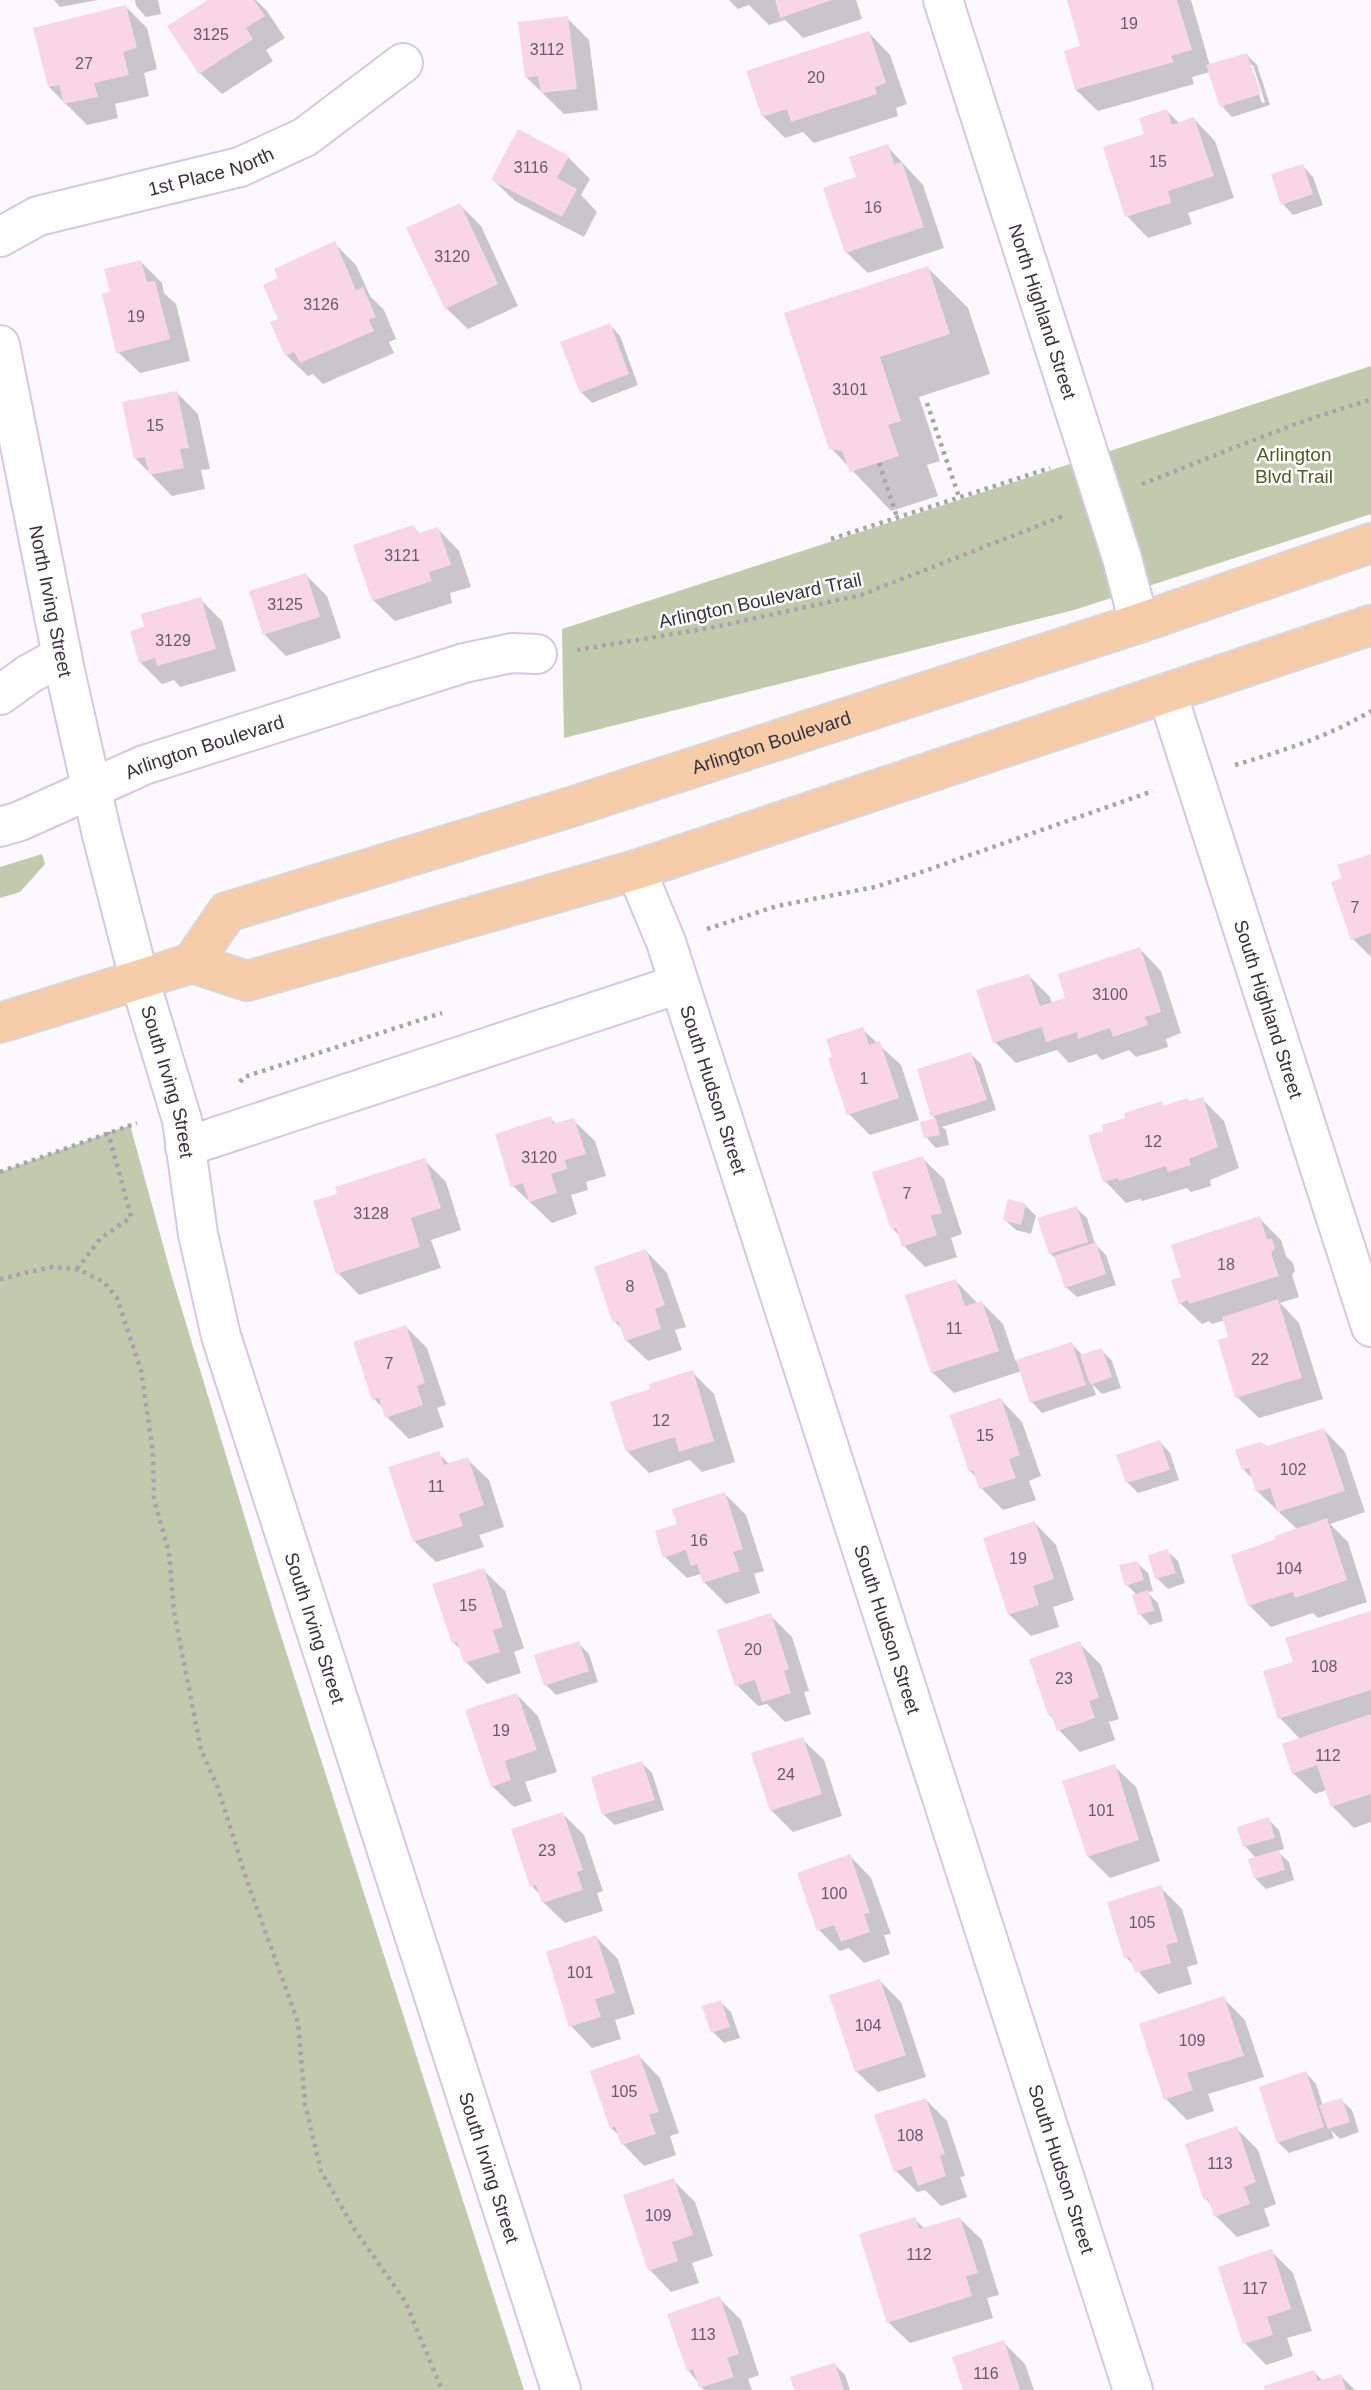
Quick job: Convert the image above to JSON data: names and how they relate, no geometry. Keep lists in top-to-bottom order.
{
  "streets": {
    "highway": ["Arlington Boulevard"],
    "street": [
      "1st Place North",
      "North Highland Street",
      "North Irving Street",
      "South Highland Street",
      "South Irving Street",
      "South Hudson Street"
    ],
    "path": ["Arlington Boulevard Trail"]
  },
  "crossings": [
    ["North Highland Street", "Arlington Boulevard"],
    ["Arlington Boulevard Trail", "Arlington Boulevard"],
    ["North Irving Street", "Arlington Boulevard"],
    ["North Irving Street", "South Irving Street"]
  ],
  "parks": ["Arlington Blvd Trail"],
  "house_numbers": [
    "19",
    "3125",
    "3112",
    "27",
    "20",
    "15",
    "3116",
    "16",
    "3120",
    "3126",
    "19",
    "3101",
    "15",
    "3121",
    "3125",
    "3129",
    "7",
    "3100",
    "1",
    "12",
    "3120",
    "7",
    "3128",
    "18",
    "8",
    "11",
    "22",
    "7",
    "12",
    "15",
    "102",
    "11",
    "16",
    "19",
    "104",
    "15",
    "20",
    "108",
    "23",
    "19",
    "112",
    "24",
    "101",
    "23",
    "100",
    "105",
    "101",
    "104",
    "109",
    "105",
    "108",
    "113",
    "109",
    "112",
    "117",
    "113",
    "116"
  ]
}
